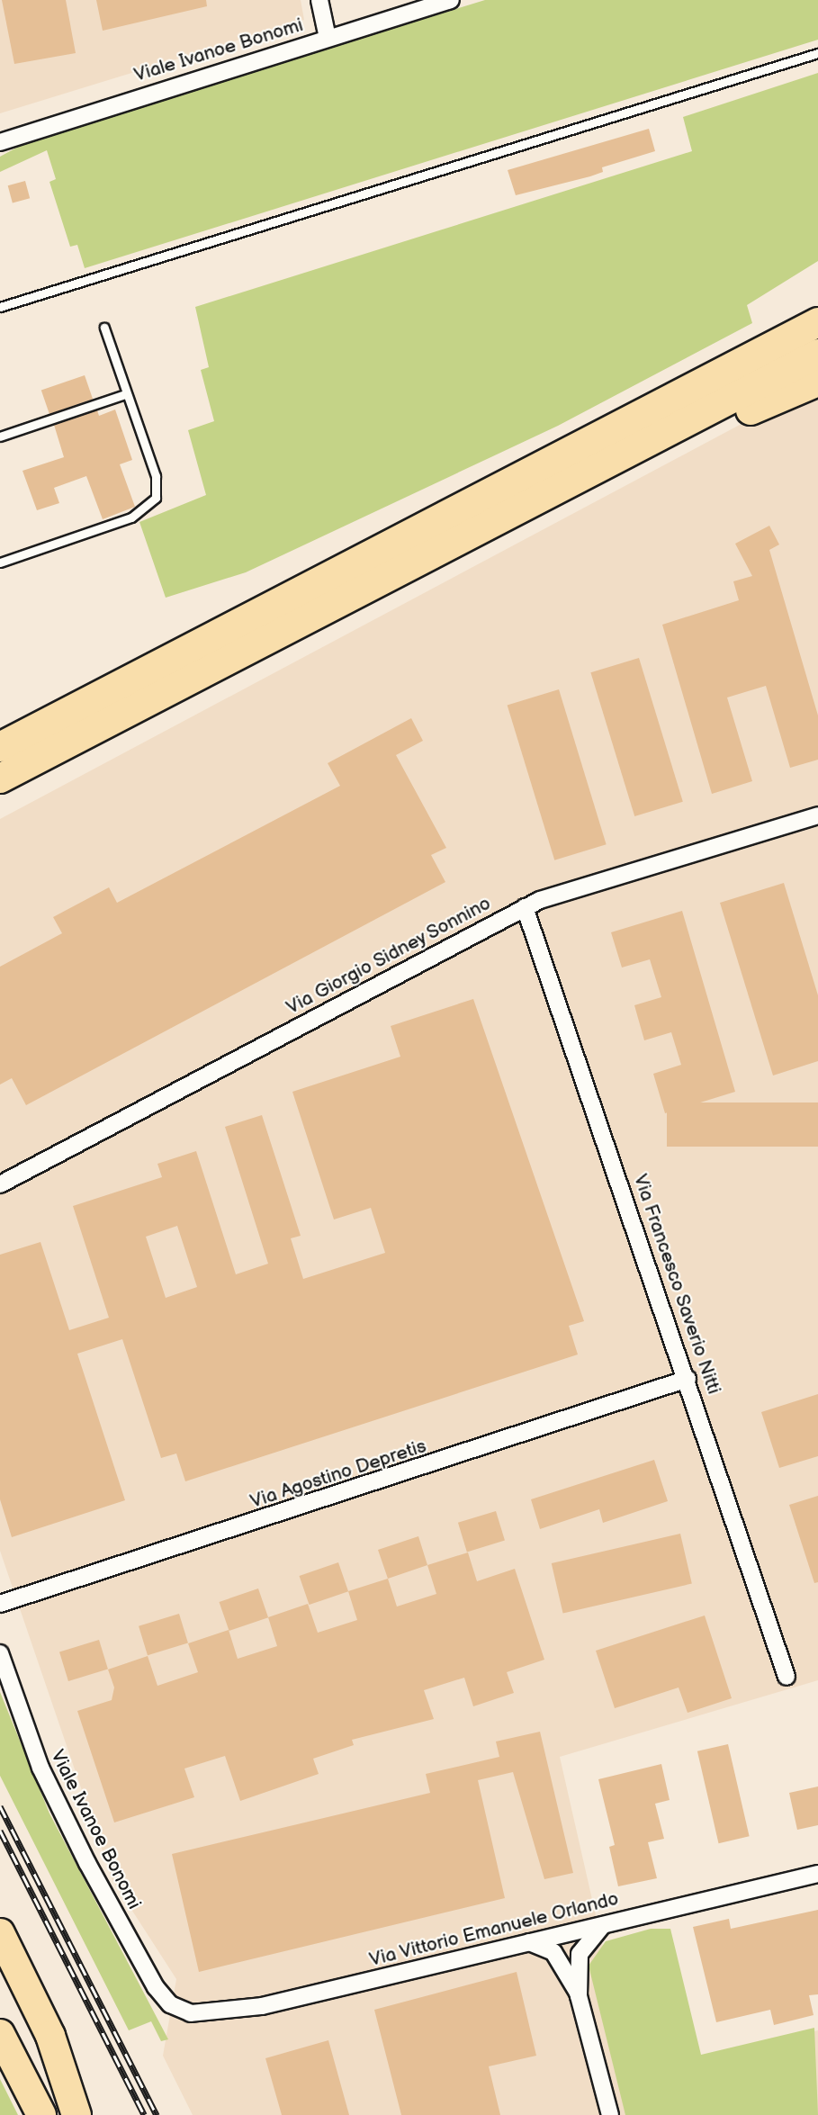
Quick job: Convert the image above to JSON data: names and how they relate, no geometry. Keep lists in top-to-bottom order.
{
  "streets": {
    "street": [
      "Viale Ivanoe Bonomi",
      "Via Giorgio Sidney Sonnino",
      "Via Francesco Saverio Nitti",
      "Via Agostino Depretis",
      "Via Vittorio Emanuele Orlando"
    ]
  },
  "crossings": [
    ["Viale Ivanoe Bonomi", "Via Vittorio Emanuele Orlando"],
    ["Via Giorgio Sidney Sonnino", "Via Francesco Saverio Nitti"],
    ["Via Francesco Saverio Nitti", "Via Agostino Depretis"]
  ]
}
